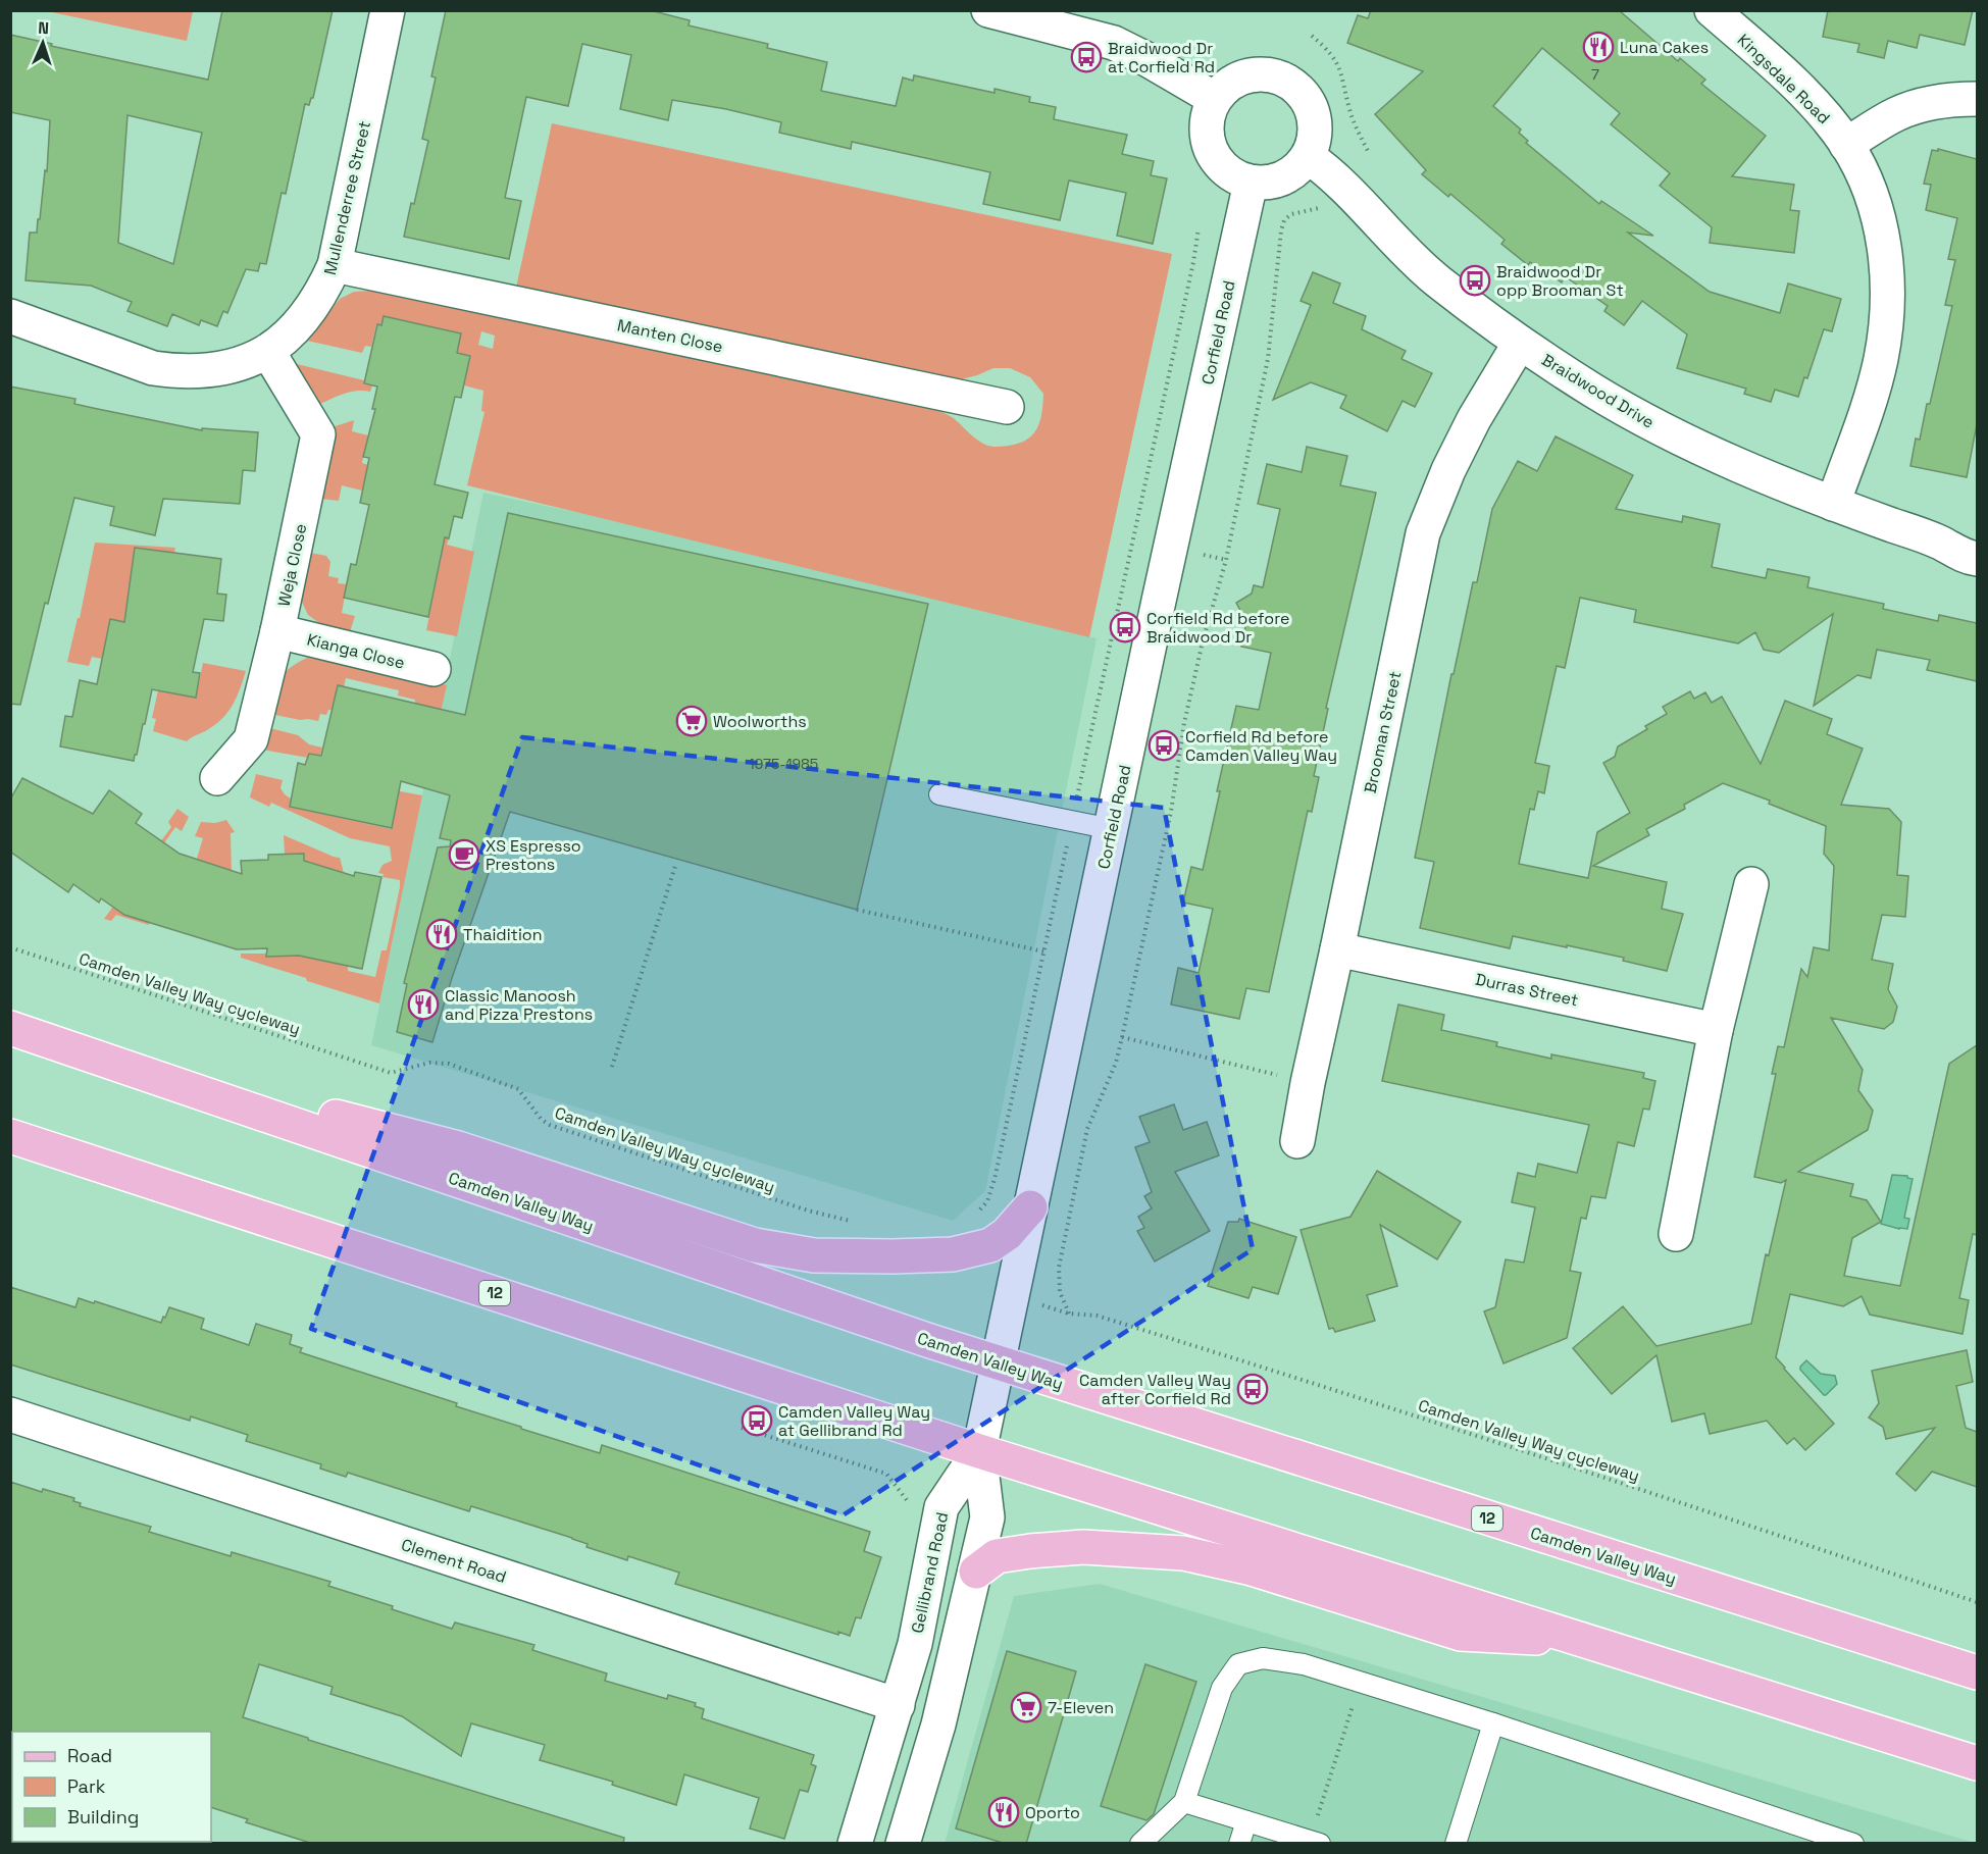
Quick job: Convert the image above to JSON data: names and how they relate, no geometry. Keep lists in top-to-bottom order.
{
  "streets": {
    "main road": ["Camden Valley Way", "12"],
    "street": [
      "Kingsdale Road",
      "Mullenderree Street",
      "Corfield Road",
      "Manten Close",
      "Braidwood Drive",
      "Weja Close",
      "Kianga Close",
      "Brooman Street",
      "Durras Street",
      "Clement Road",
      "Gellibrand Road"
    ],
    "path": ["Camden Valley Way cycleway"]
  },
  "crossings": [
    ["Kingsdale Road", "Braidwood Drive"],
    ["Mullenderree Street", "Manten Close"],
    ["Mullenderree Street", "Weja Close"],
    ["Corfield Road", "Braidwood Drive"],
    ["Corfield Road", "Camden Valley Way"],
    ["Corfield Road", "12"],
    ["Corfield Road", "Gellibrand Road"],
    ["Braidwood Drive", "Brooman Street"],
    ["Weja Close", "Kianga Close"],
    ["Brooman Street", "Durras Street"],
    ["12", "Gellibrand Road"],
    ["Clement Road", "Gellibrand Road"]
  ],
  "places": {
    "restaurant": [
      "Luna Cakes",
      "Thaidition",
      "Classic Manoosh and Pizza Prestons",
      "Oporto"
    ],
    "bus stop": [
      "Braidwood Dr at Corfield Rd",
      "Braidwood Dr opp Brooman St",
      "Corfield Rd before Braidwood Dr",
      "Corfield Rd before Camden Valley Way",
      "Camden Valley Way after Corfield Rd",
      "Camden Valley Way at Gellibrand Rd"
    ],
    "supermarket": ["Woolworths", "7-Eleven"],
    "cafe": ["XS Espresso Prestons"]
  },
  "house_numbers": ["7", "1975-1985"],
  "legend": ["Road", "Park", "Building"],
  "north": "top"
}
